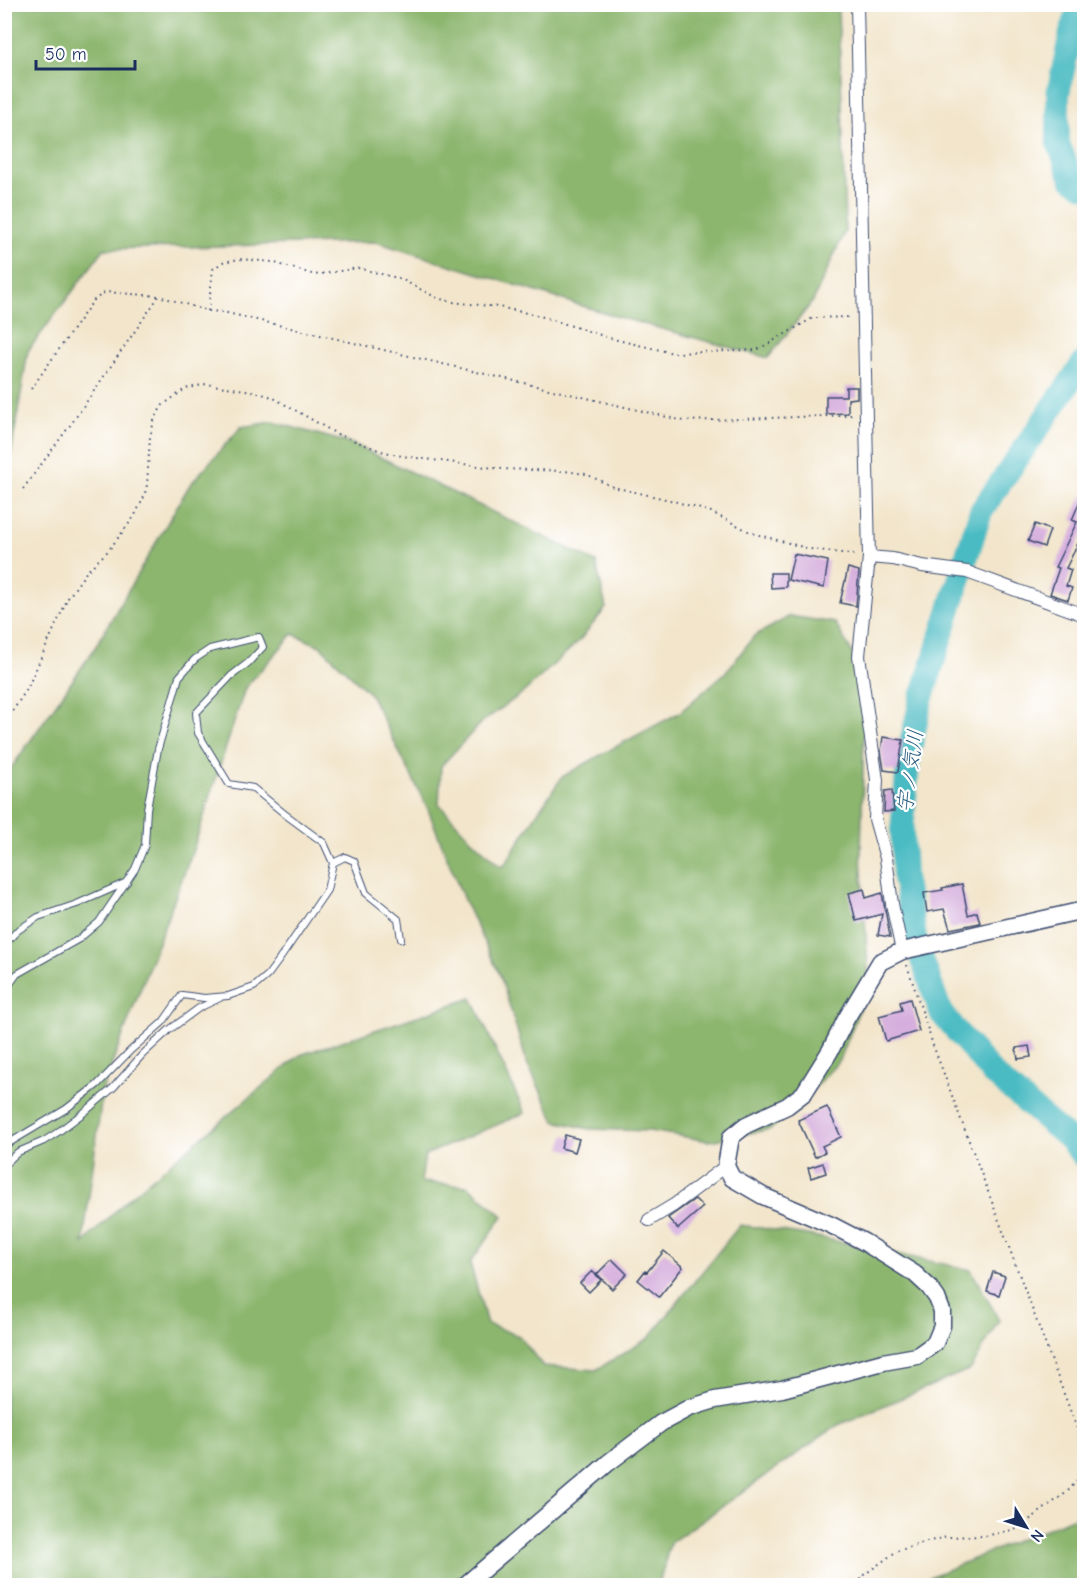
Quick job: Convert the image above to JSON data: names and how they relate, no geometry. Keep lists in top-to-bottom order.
{
  "water": ["宇ノ気川"],
  "scale_bar": "50 m",
  "north": "bottom right"
}
